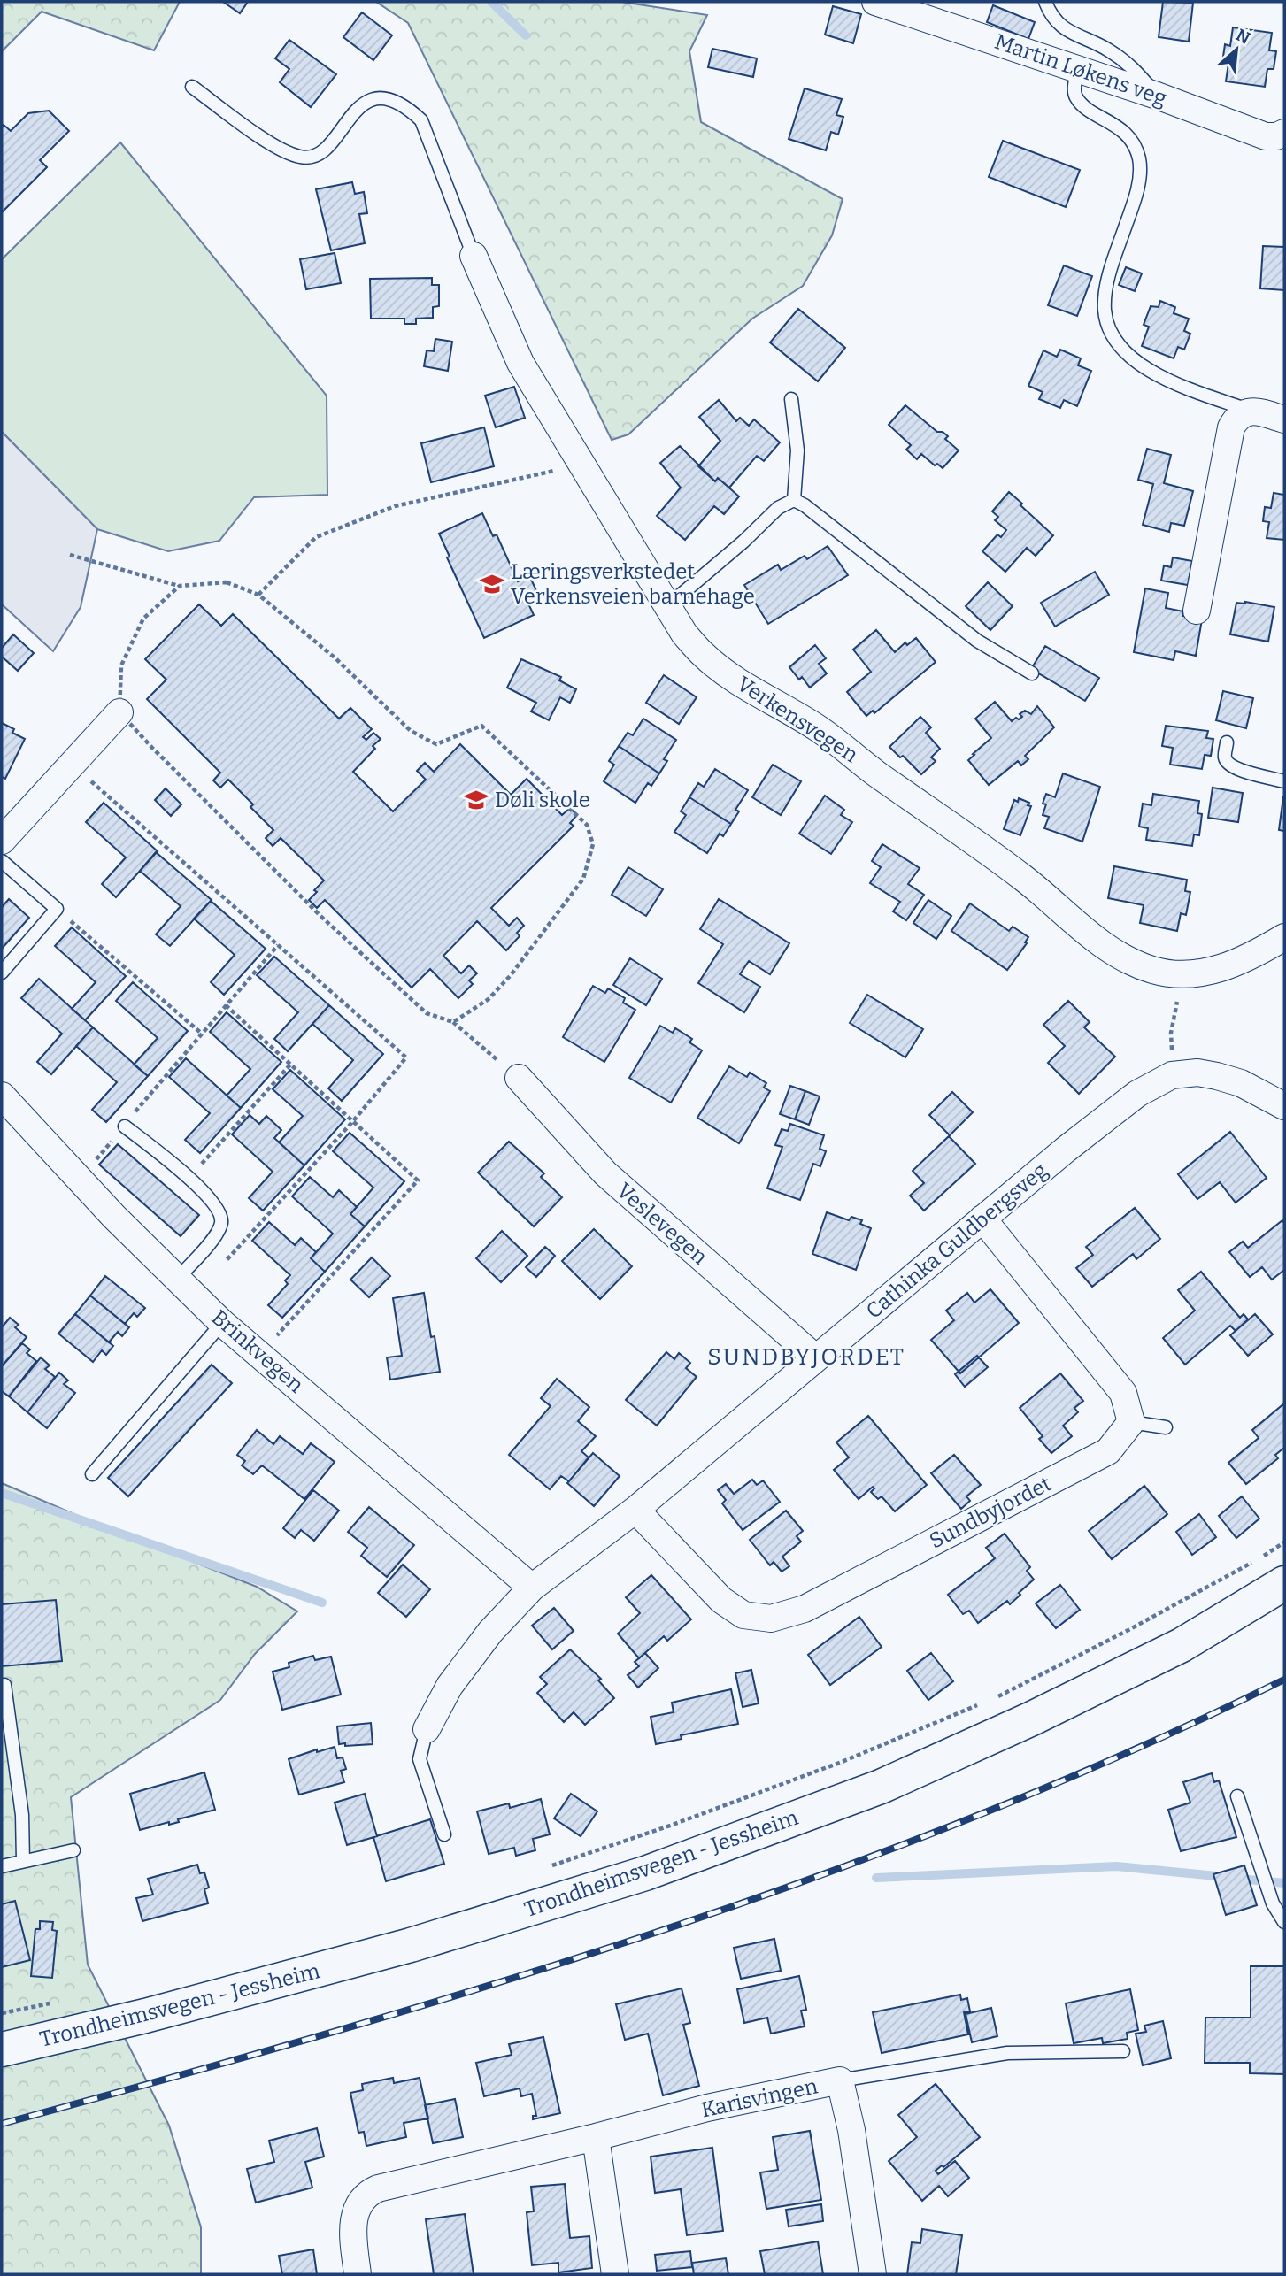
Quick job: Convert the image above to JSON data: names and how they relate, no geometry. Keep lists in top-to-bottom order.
{
  "streets": {
    "main road": ["Trondheimsvegen - Jessheim"],
    "street": [
      "Martin Løkens veg",
      "Verkensvegen",
      "Veslevegen",
      "Cathinka Guldbergsveg",
      "Brinkvegen",
      "Sundbyjordet",
      "Karisvingen"
    ]
  },
  "crossings": [
    ["Veslevegen", "Cathinka Guldbergsveg"],
    ["Cathinka Guldbergsveg", "Brinkvegen"],
    ["Cathinka Guldbergsveg", "Sundbyjordet"]
  ],
  "districts": ["SUNDBYJORDET"],
  "places": {
    "school or university": ["Læringsverkstedet Verkensveien barnehage", "Døli skole"]
  },
  "north": "top right"
}
